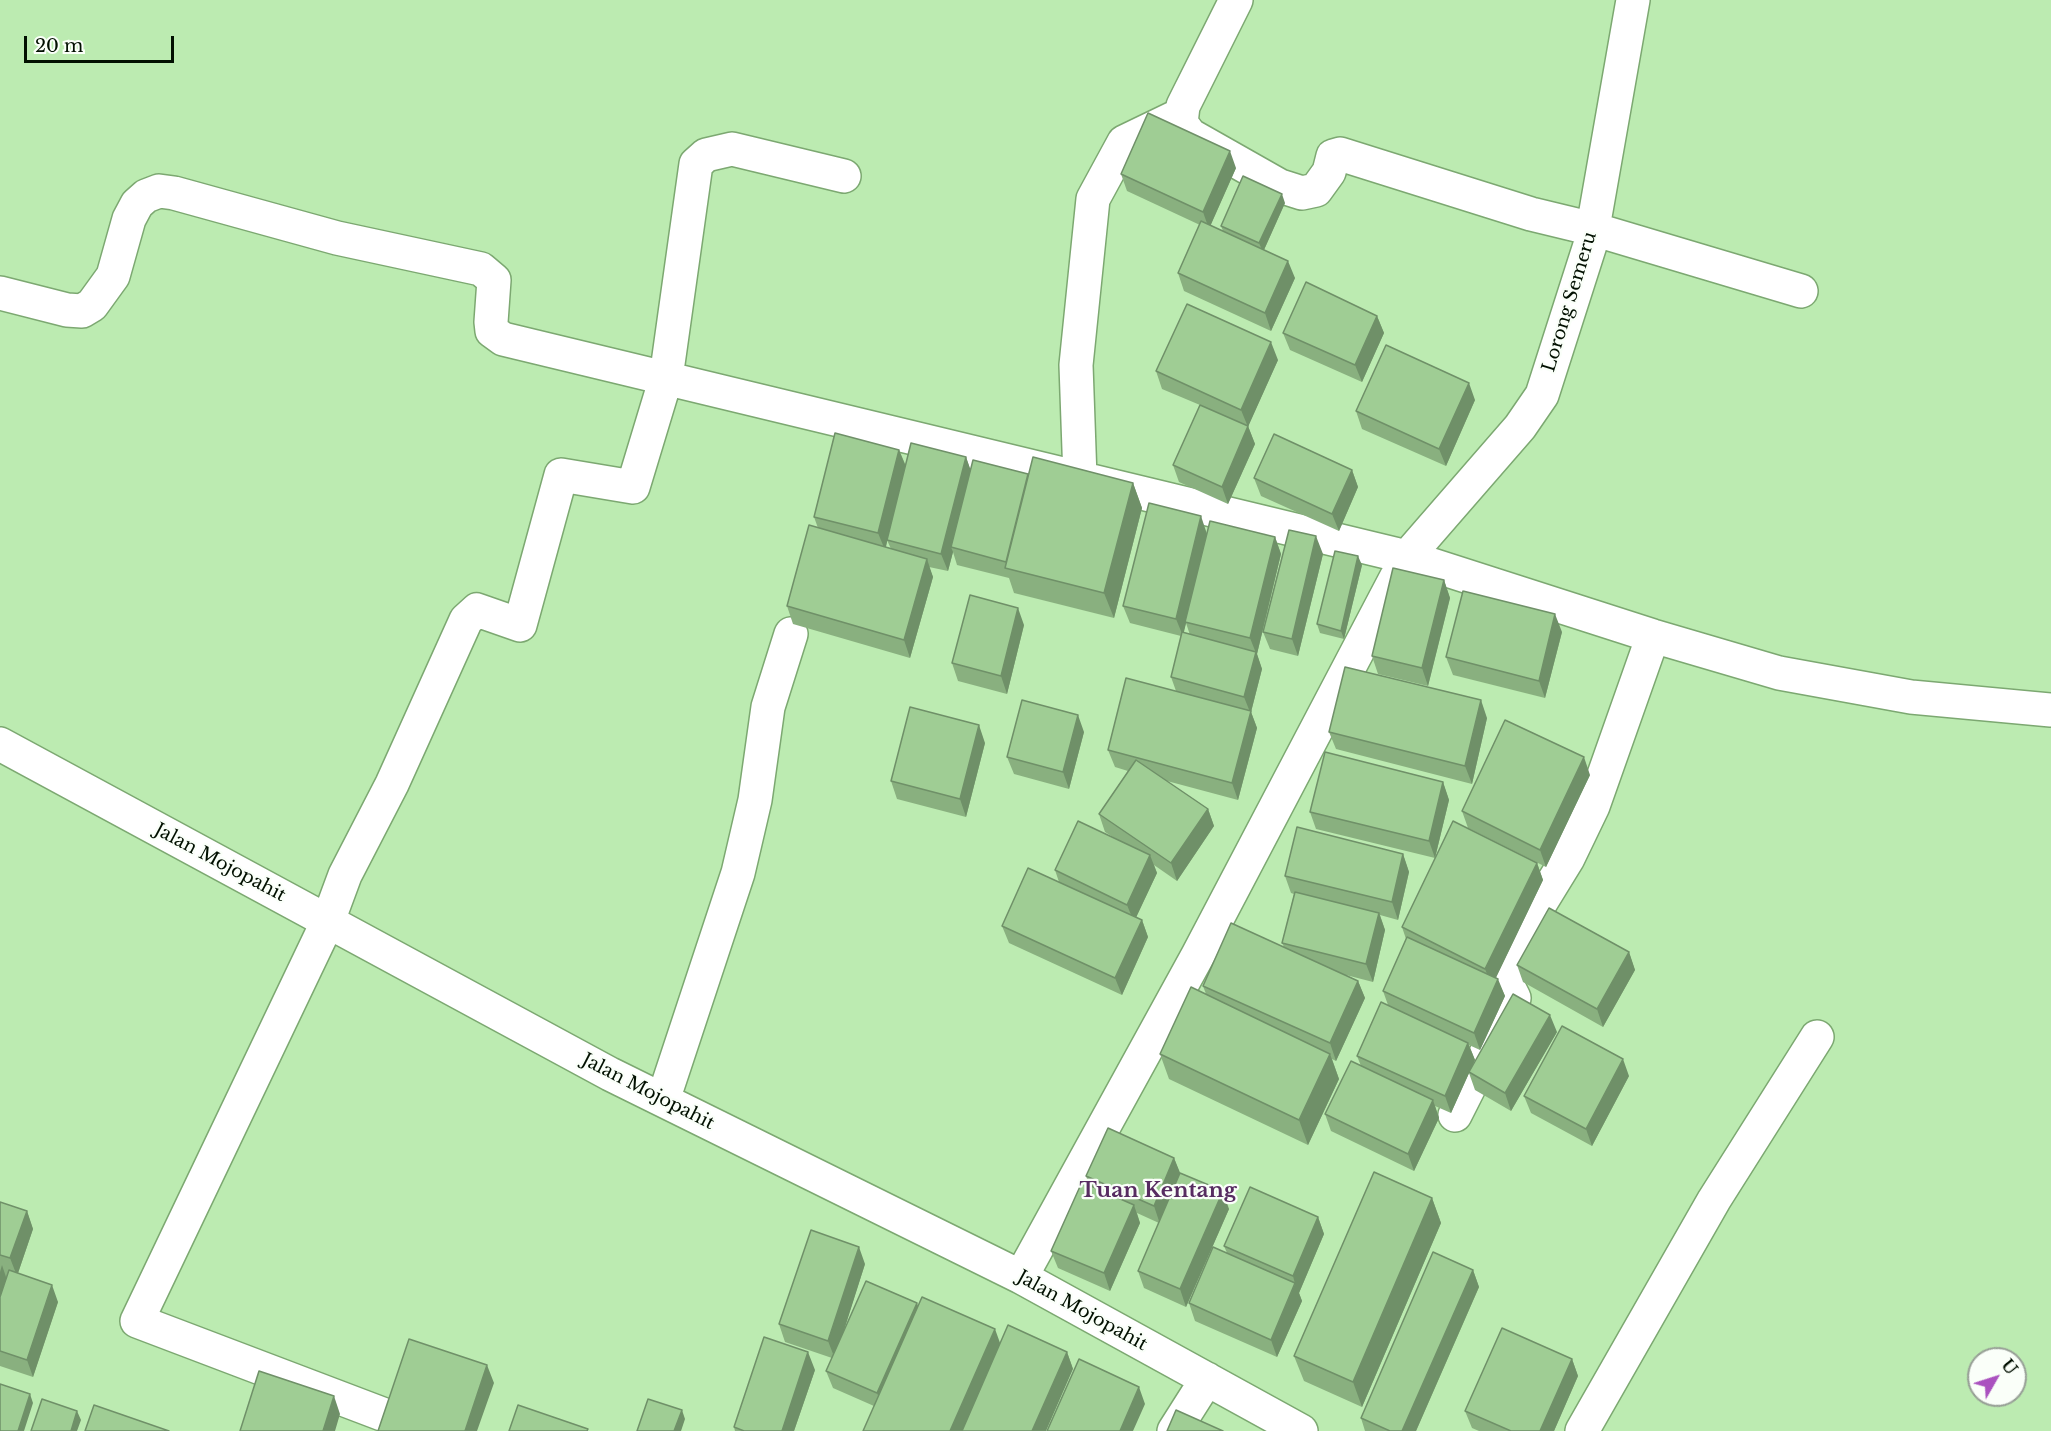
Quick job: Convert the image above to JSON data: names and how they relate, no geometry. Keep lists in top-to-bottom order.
{
  "streets": {
    "street": ["Lorong Semeru", "Jalan Mojopahit"]
  },
  "crossings": [
    ["Lorong Semeru", "Jalan Mojopahit"]
  ],
  "districts": ["Tuan Kentang"],
  "scale_bar": "20 m",
  "north": "top right"
}
